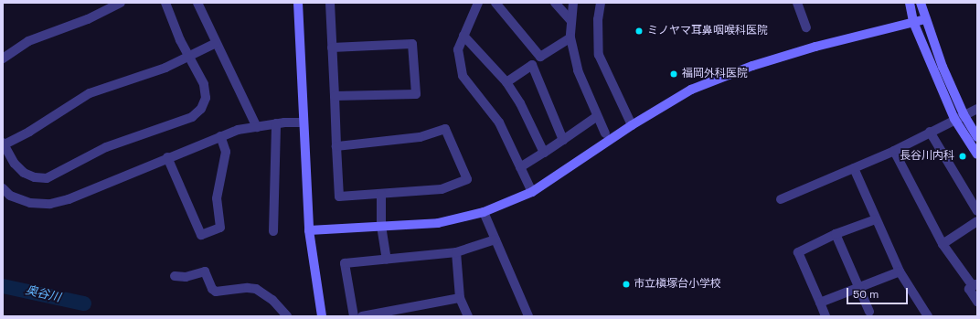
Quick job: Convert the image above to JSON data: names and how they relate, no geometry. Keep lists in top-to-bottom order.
{
  "water": ["奥谷川"],
  "places": [
    "ミノヤマ耳鼻咽喉科医院",
    "福岡外科医院",
    "長谷川内科",
    "市立槇塚台小学校"
  ],
  "scale_bar": "50 m"
}
